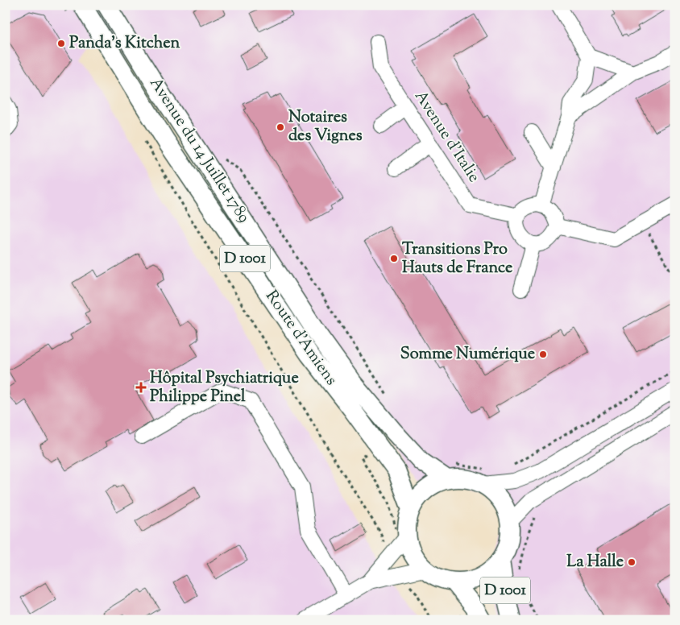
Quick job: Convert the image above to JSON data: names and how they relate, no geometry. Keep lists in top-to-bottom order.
{
  "streets": {
    "main road": ["Avenue du 14 Juillet 1789", "D 1001", "Route d'Amiens"],
    "street": ["Avenue d'Italie"]
  },
  "crossings": [
    ["Avenue du 14 Juillet 1789", "D 1001"],
    ["Avenue du 14 Juillet 1789", "Route d'Amiens"],
    ["D 1001", "Route d'Amiens"]
  ],
  "places": {
    "other": [
      "Panda's Kitchen",
      "Notaires des Vignes",
      "Transitions Pro Hauts de France",
      "Somme Numérique",
      "La Halle"
    ],
    "health": ["Hôpital Psychiatrique Philippe Pinel"]
  }
}
